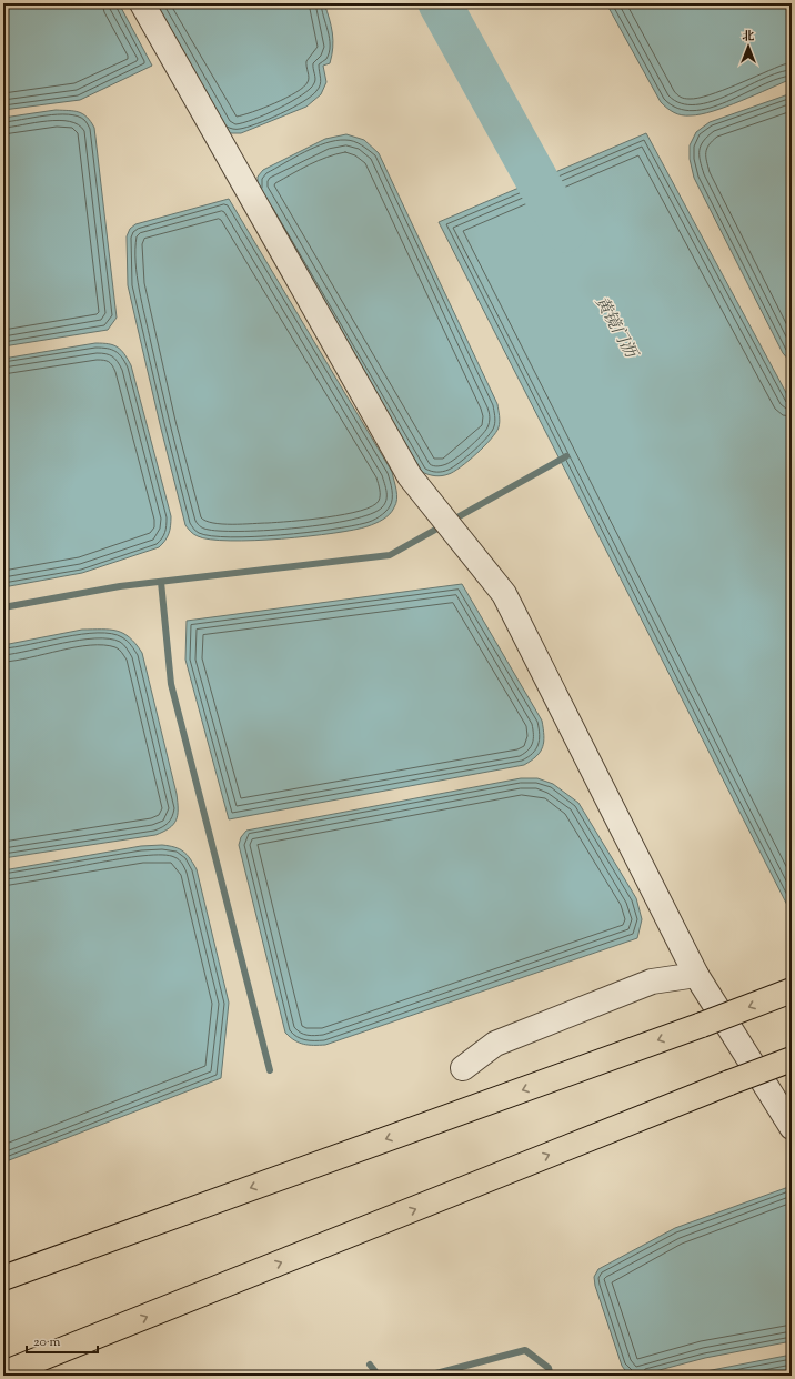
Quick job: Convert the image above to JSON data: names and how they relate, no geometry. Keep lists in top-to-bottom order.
{
  "water": ["黄镜门沥"],
  "scale_bar": "20 m",
  "north": "top"
}
